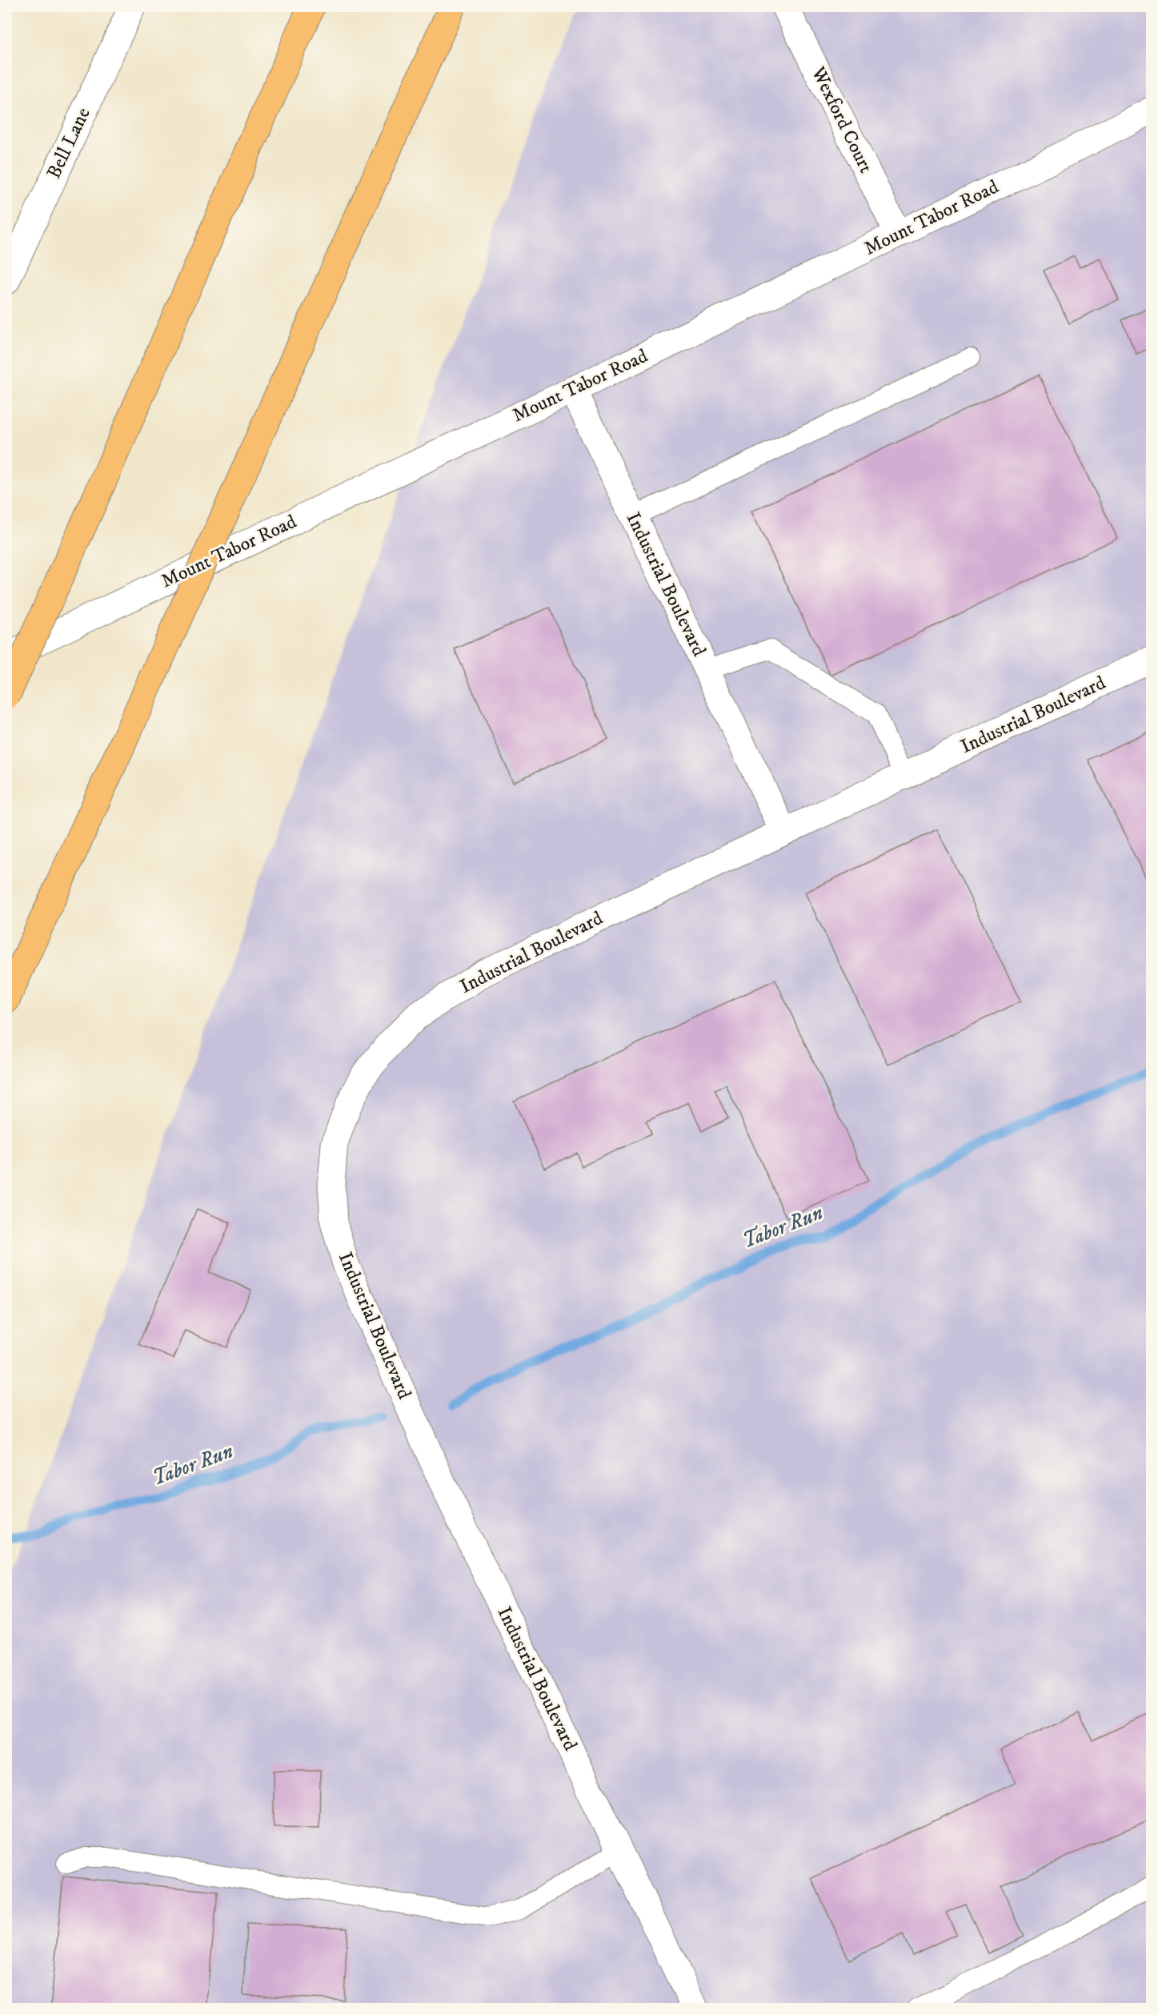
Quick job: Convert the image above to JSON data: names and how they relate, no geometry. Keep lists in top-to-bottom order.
{
  "streets": {
    "street": [
      "Wexford Court",
      "Bell Lane",
      "Mount Tabor Road",
      "Industrial Boulevard"
    ]
  },
  "crossings": [
    ["Wexford Court", "Mount Tabor Road"],
    ["Mount Tabor Road", "Industrial Boulevard"]
  ],
  "water": ["Tabor Run"]
}
